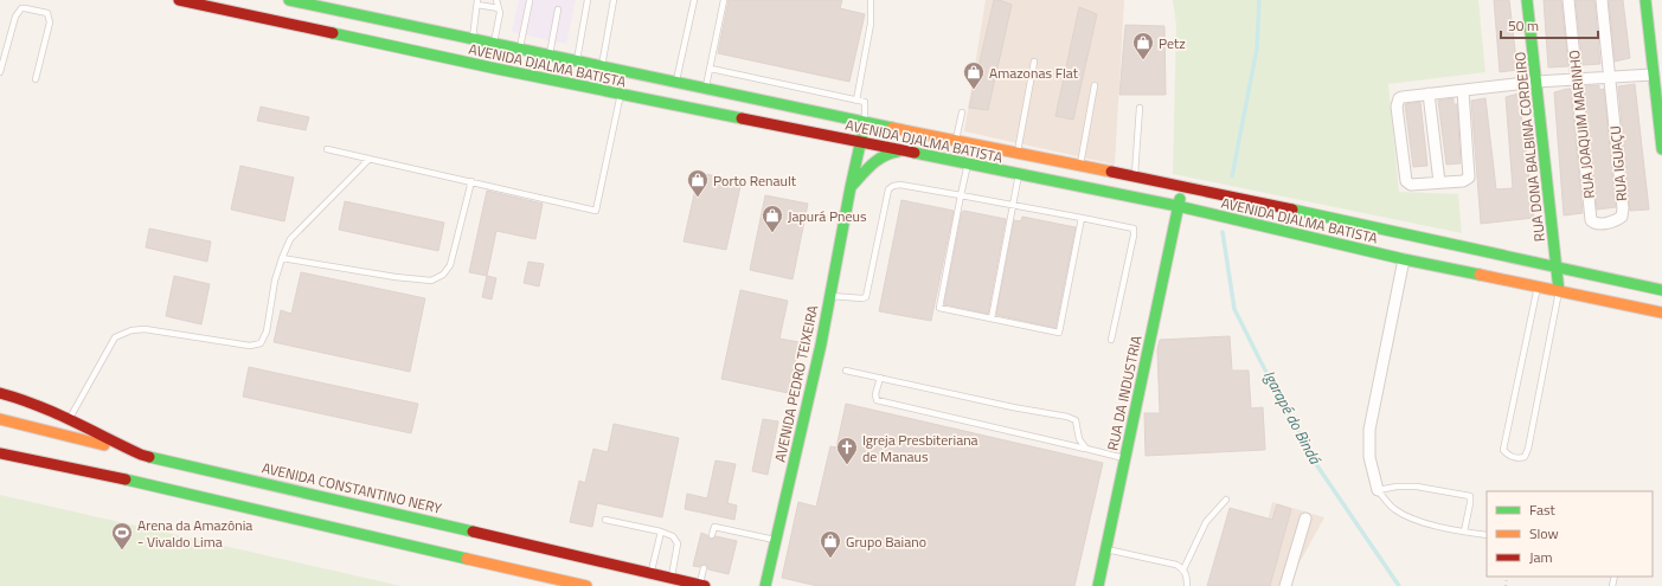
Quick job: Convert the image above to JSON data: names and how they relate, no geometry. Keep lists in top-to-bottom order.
{
  "streets": {
    "main road": [
      "AVENIDA DJALMA BATISTA",
      "RUA DONA BALBINA CORDEIRO",
      "AVENIDA PEDRO TEIXEIRA",
      "RUA DA INDUSTRIA",
      "AVENIDA CONSTANTINO NERY"
    ],
    "street": ["RUA JOAQUIM MARINHO", "RUA IGUAÇU"]
  },
  "crossings": [
    ["AVENIDA DJALMA BATISTA", "RUA DONA BALBINA CORDEIRO"],
    ["AVENIDA DJALMA BATISTA", "AVENIDA PEDRO TEIXEIRA"],
    ["AVENIDA DJALMA BATISTA", "RUA DA INDUSTRIA"],
    ["RUA JOAQUIM MARINHO", "RUA IGUAÇU"]
  ],
  "water": ["Igarapé do Bindá"],
  "places": {
    "shop": [
      "Petz",
      "Amazonas Flat",
      "Porto Renault",
      "Japurá Pneus",
      "Grupo Baiano"
    ],
    "church": ["Igreja Presbiteriana de Manaus"],
    "sports": ["Arena da Amazônia - Vivaldo Lima"]
  },
  "legend": ["Fast", "Slow", "Jam"],
  "scale_bar": "50 m"
}
